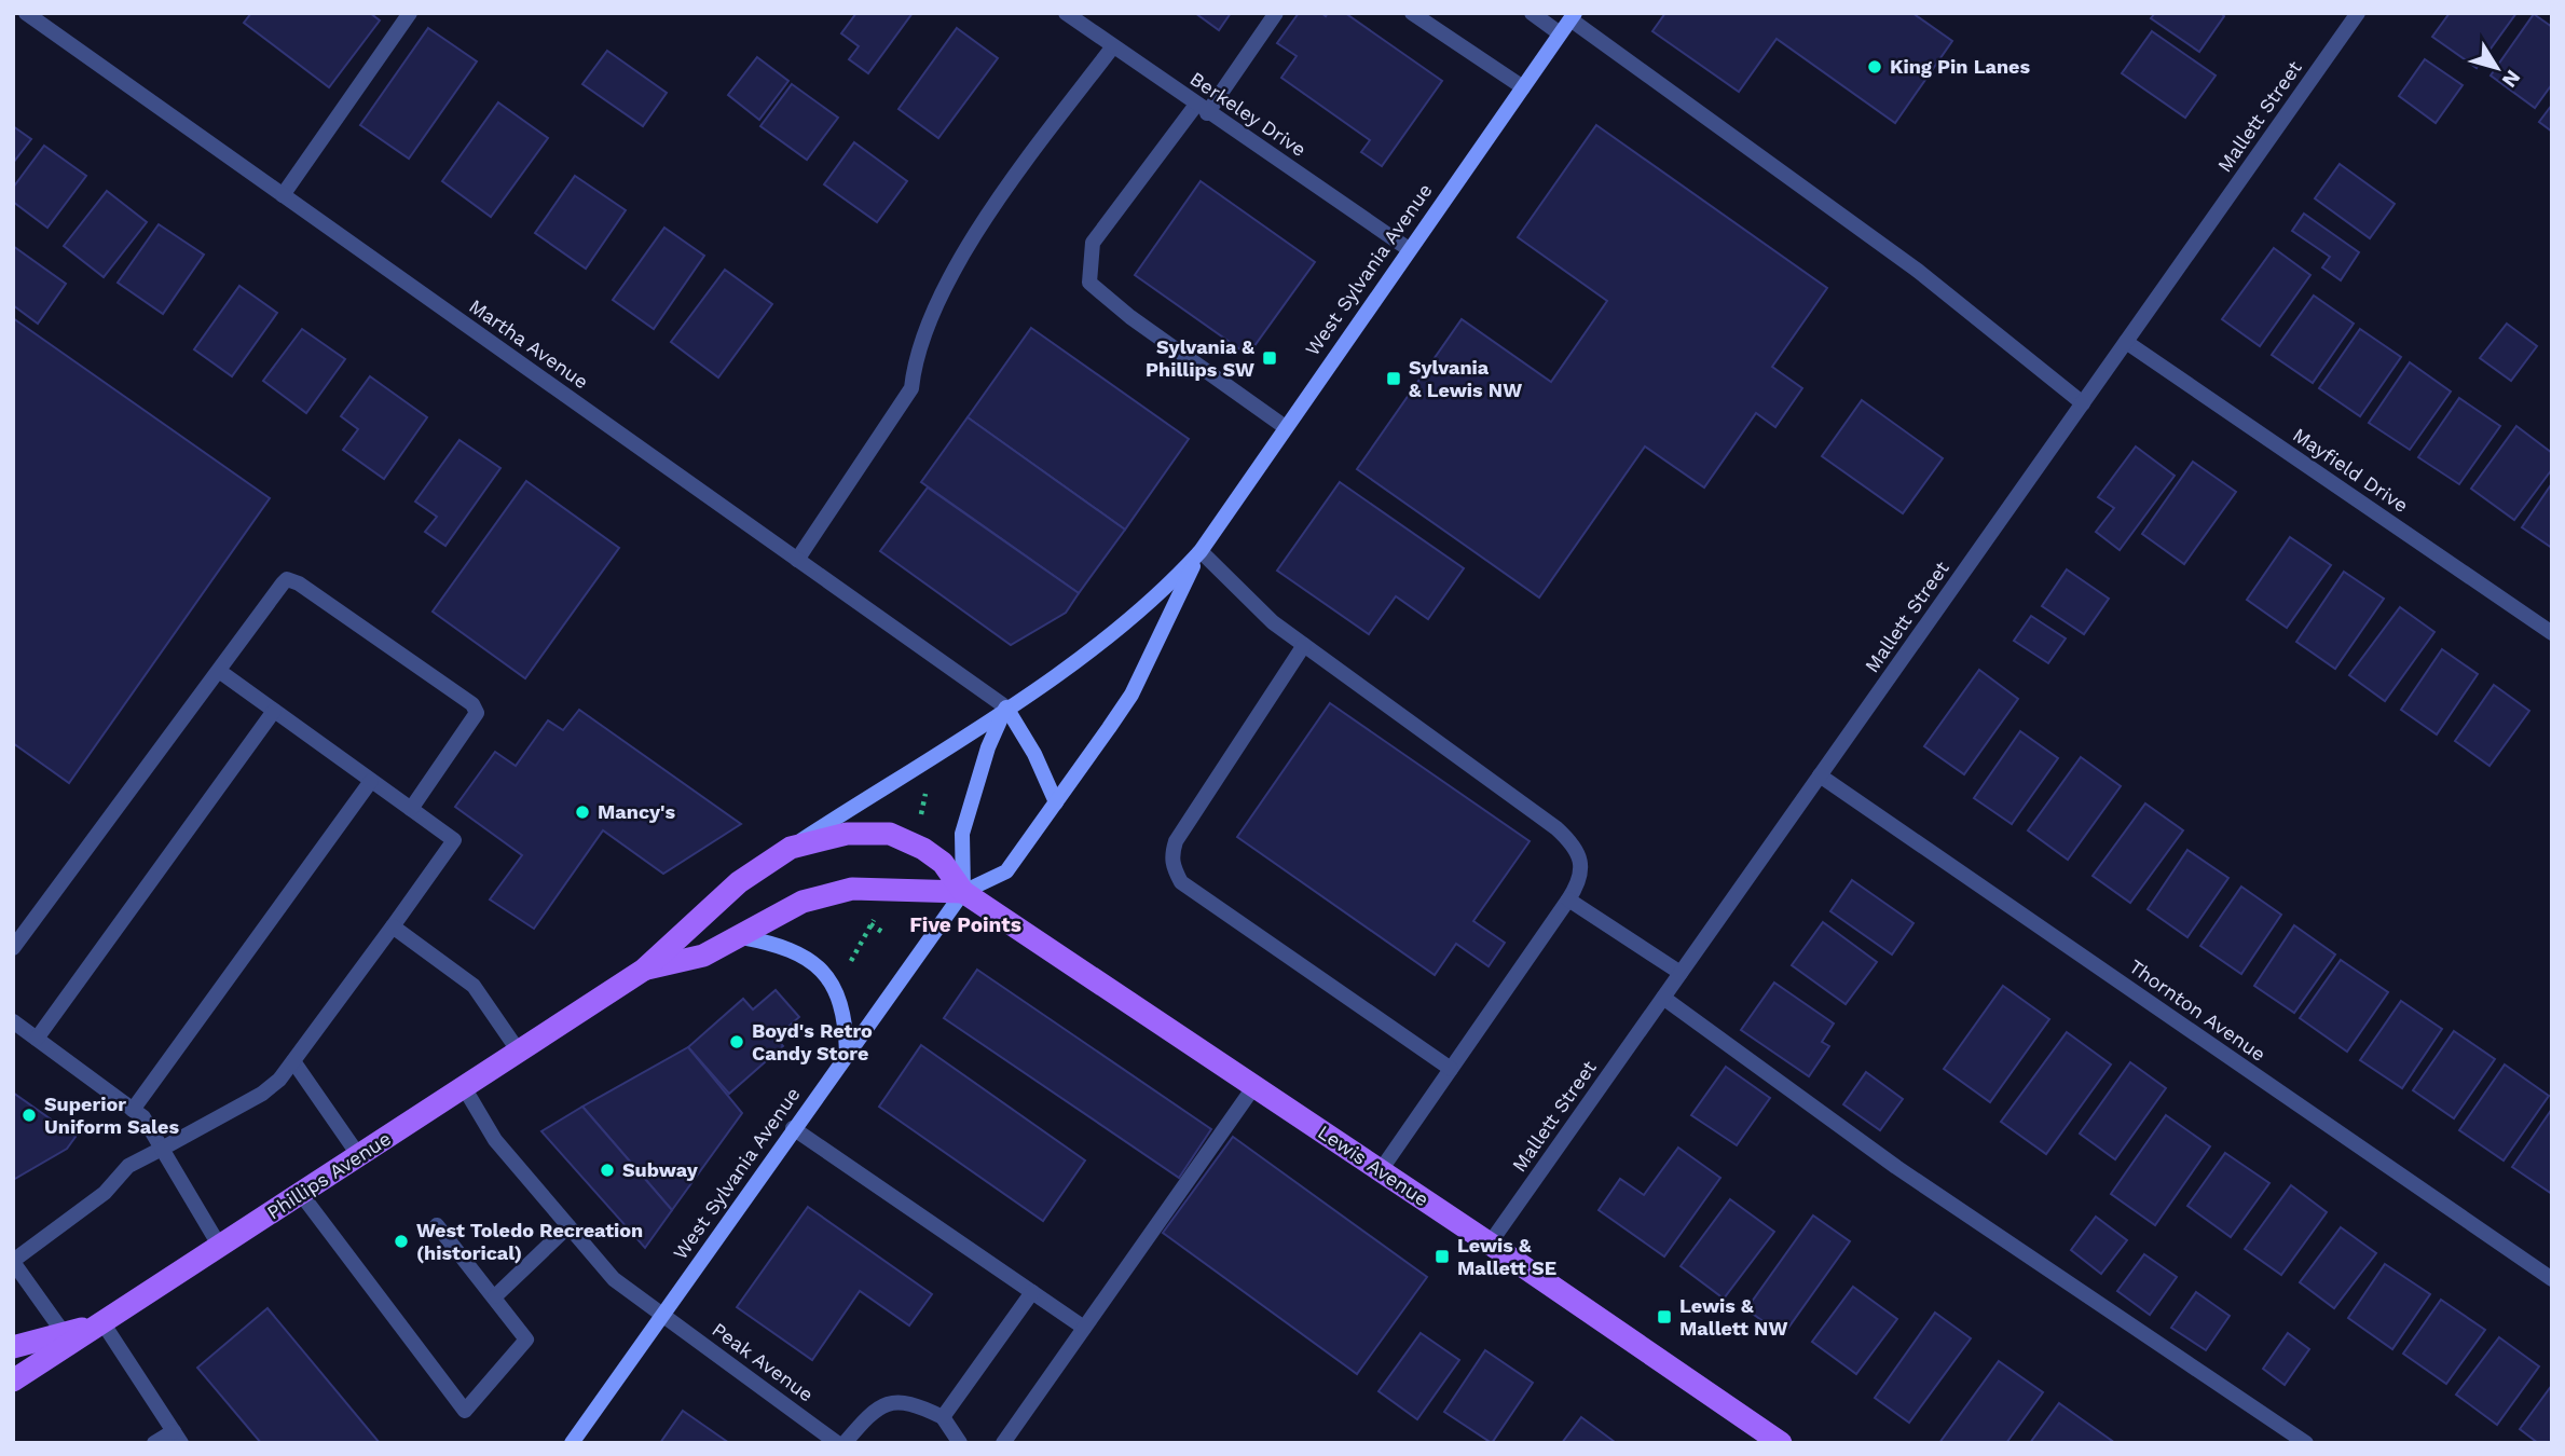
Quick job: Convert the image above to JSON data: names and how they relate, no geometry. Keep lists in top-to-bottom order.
{
  "streets": {
    "main road": ["West Sylvania Avenue", "Lewis Avenue", "Phillips Avenue"],
    "street": [
      "Berkeley Drive",
      "Mallett Street",
      "Martha Avenue",
      "Mayfield Drive",
      "Thornton Avenue",
      "Peak Avenue"
    ]
  },
  "crossings": [
    ["Berkeley Drive", "West Sylvania Avenue"],
    ["Mallett Street", "Mayfield Drive"],
    ["Mallett Street", "Thornton Avenue"],
    ["Mallett Street", "Lewis Avenue"],
    ["West Sylvania Avenue", "Martha Avenue"],
    ["West Sylvania Avenue", "Lewis Avenue"],
    ["West Sylvania Avenue", "Phillips Avenue"],
    ["West Sylvania Avenue", "Peak Avenue"],
    ["Lewis Avenue", "Phillips Avenue"],
    ["Phillips Avenue", "Peak Avenue"]
  ],
  "districts": ["Five Points"],
  "places": {
    "other": [
      "King Pin Lanes",
      "Mancy's",
      "Boyd's Retro Candy Store",
      "Superior Uniform Sales",
      "Subway",
      "West Toledo Recreation (historical)"
    ],
    "transit": [
      "Sylvania & Phillips SW",
      "Sylvania & Lewis NW",
      "Lewis & Mallett SE",
      "Lewis & Mallett NW"
    ]
  },
  "north": "bottom right"
}
